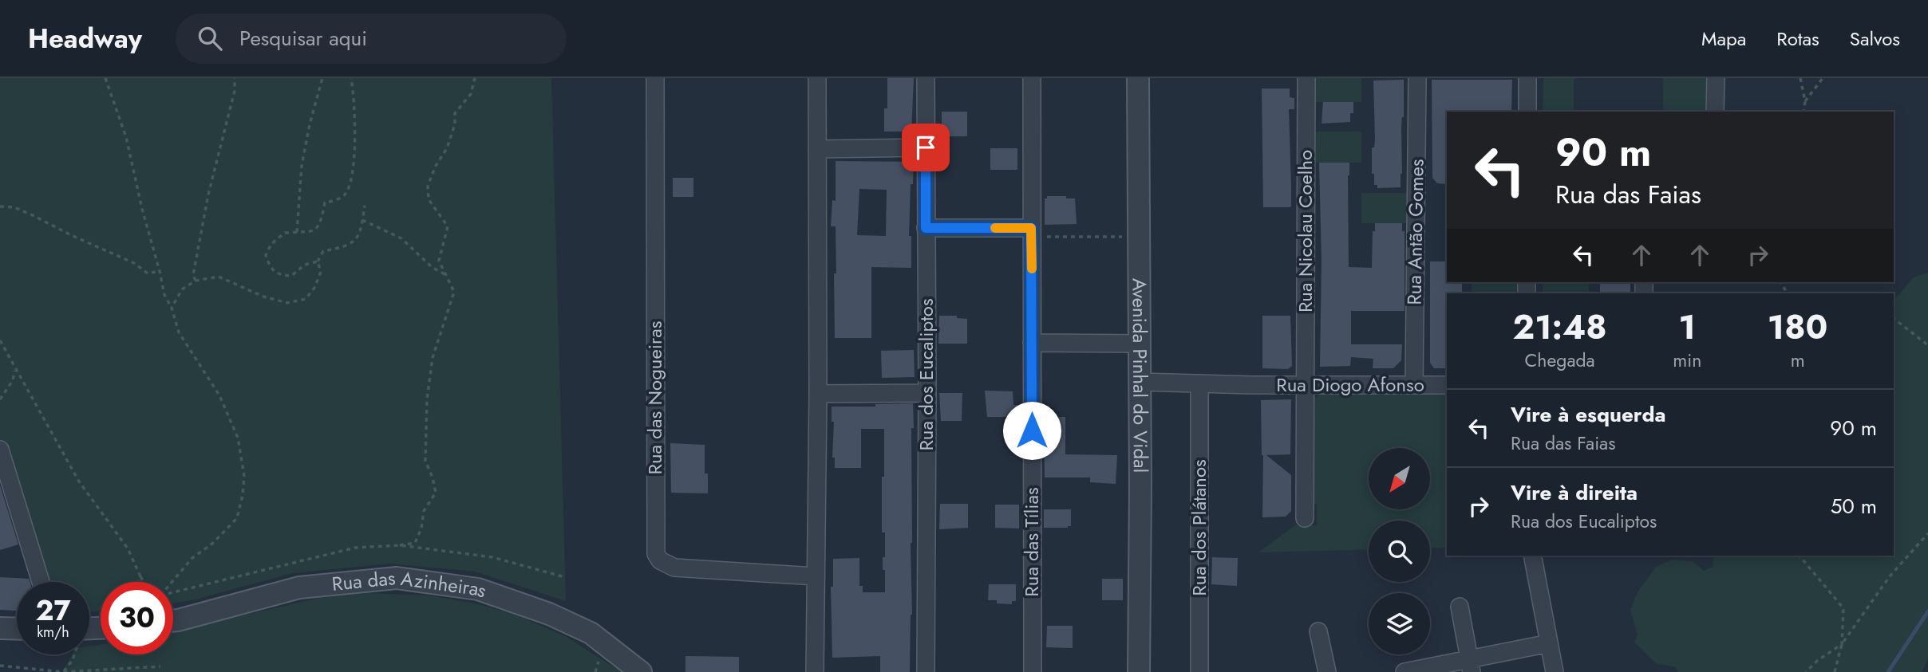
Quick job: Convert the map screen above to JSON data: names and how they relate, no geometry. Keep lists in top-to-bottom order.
{
  "streets": {
    "street": [
      "Rua Nicolau Coelho",
      "Rua Antão Gomes",
      "Rua dos Eucaliptos",
      "Avenida Pinhal do Vidal",
      "Rua Diogo Afonso",
      "Rua das Nogueiras",
      "Rua dos Plátanos",
      "Rua das Tílias",
      "Rua das Azinheiras"
    ]
  },
  "crossings": [
    ["Rua Nicolau Coelho", "Rua Diogo Afonso"],
    ["Rua Antão Gomes", "Rua Diogo Afonso"],
    ["Avenida Pinhal do Vidal", "Rua Diogo Afonso"],
    ["Rua Diogo Afonso", "Rua dos Plátanos"]
  ],
  "north": "bottom left",
  "page": {
    "header": "Headway",
    "search": "Pesquisar aqui",
    "nav": ["Mapa", "Rotas", "Salvos"],
    "turn": ["90 m", "Rua das Faias"],
    "eta": [
      "21:48",
      "Chegada",
      "1",
      "min",
      "180",
      "m"
    ],
    "list": [
      {
        "name": "Vire à esquerda",
        "note": "Rua das Faias",
        "value": "90 m"
      },
      {
        "name": "Vire à direita",
        "note": "Rua dos Eucaliptos",
        "value": "50 m"
      }
    ],
    "speed": "27 km/h",
    "limit": "30"
  }
}
